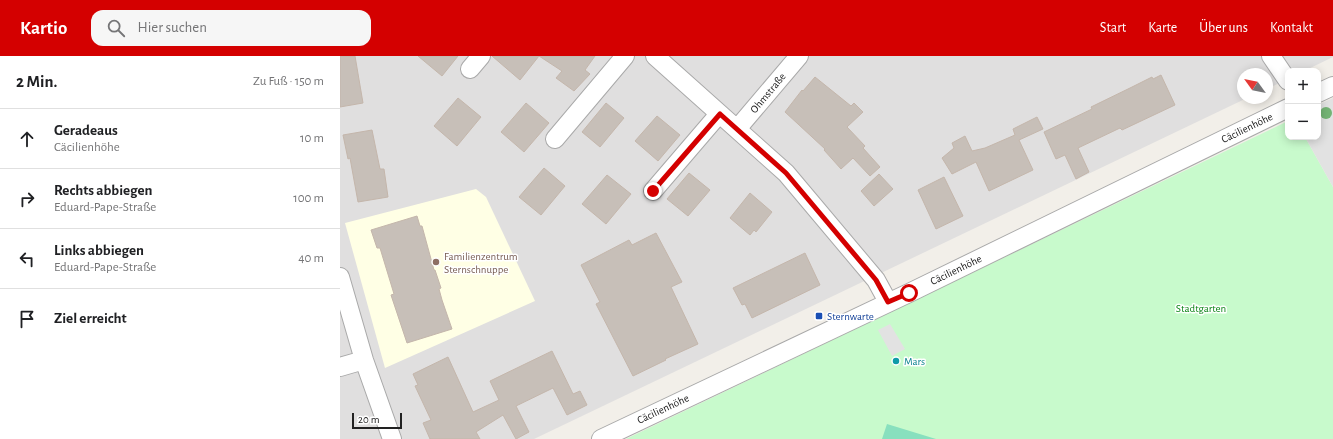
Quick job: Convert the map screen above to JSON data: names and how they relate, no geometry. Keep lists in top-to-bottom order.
{
  "streets": {
    "street": ["Ohmstraße", "Cäcilienhöhe"]
  },
  "parks": ["Stadtgarten"],
  "places": {
    "other": ["Familienzentrum Sternschnuppe", "Mars"],
    "transit": ["Sternwarte"]
  },
  "scale_bar": "20 m",
  "north": "top left",
  "page": {
    "header": "Kartio",
    "search": "Hier suchen",
    "nav": [
      "Start",
      "Karte",
      "Über uns",
      "Kontakt"
    ],
    "heading": ["2 Min.", "Zu Fuß · 150 m"],
    "map_buttons": ["+", "−"],
    "list": [
      ["Geradeaus", "Cäcilienhöhe", "10 m"],
      ["Rechts abbiegen", "Eduard-Pape-Straße", "100 m"],
      ["Links abbiegen", "Eduard-Pape-Straße", "40 m"],
      "Ziel erreicht"
    ],
    "scale": "20 m"
  }
}
